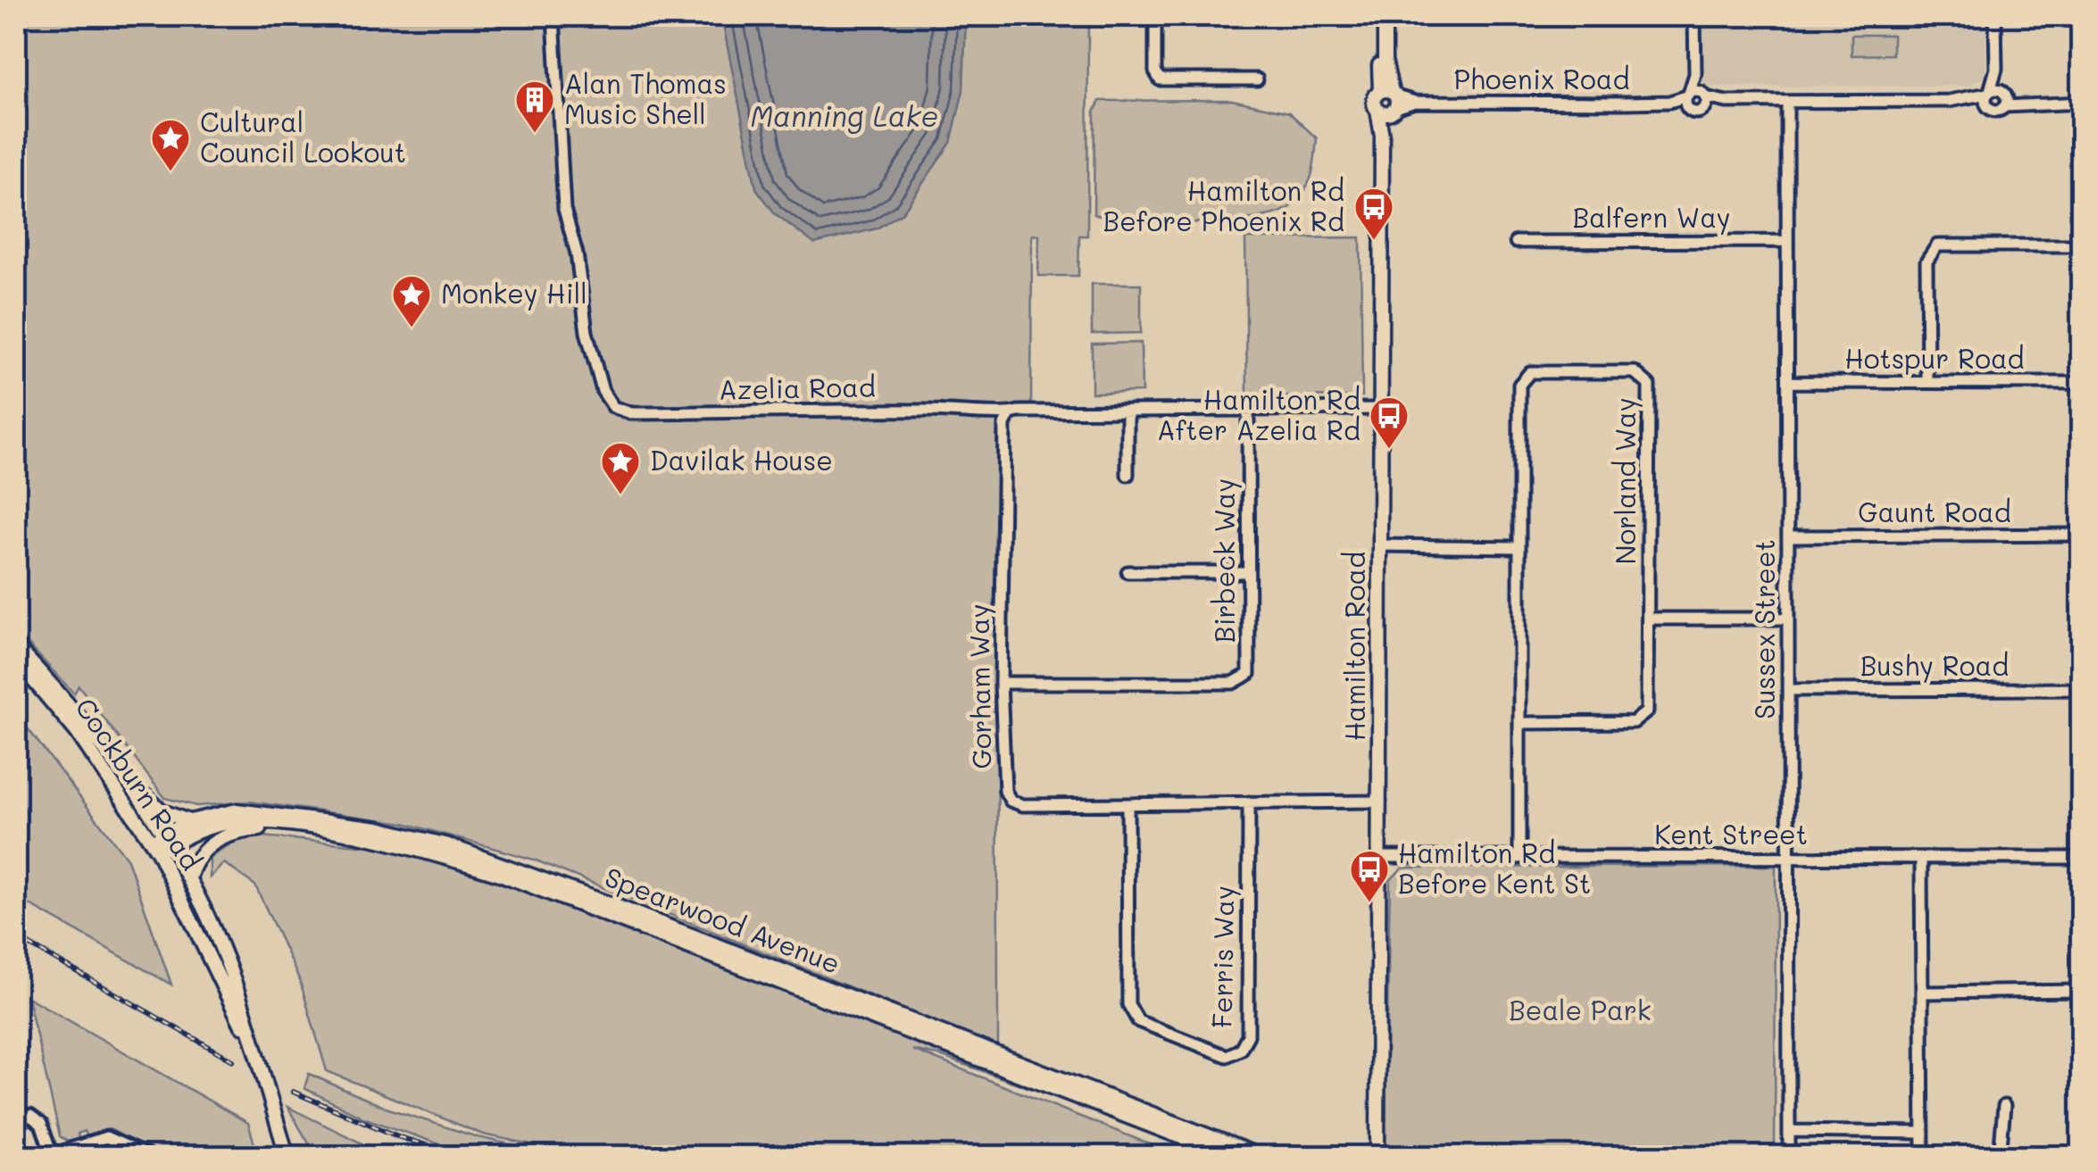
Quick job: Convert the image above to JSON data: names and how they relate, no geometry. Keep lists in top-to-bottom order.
{
  "streets": {
    "main road": ["Hamilton Road", "Cockburn Road", "Spearwood Avenue"],
    "street": [
      "Phoenix Road",
      "Balfern Way",
      "Hotspur Road",
      "Azelia Road",
      "Norland Way",
      "Gaunt Road",
      "Birbeck Way",
      "Sussex Street",
      "Bushy Road",
      "Gorham Way",
      "Kent Street",
      "Ferris Way"
    ]
  },
  "crossings": [
    ["Phoenix Road", "Hamilton Road"],
    ["Balfern Way", "Sussex Street"],
    ["Hotspur Road", "Sussex Street"],
    ["Azelia Road", "Birbeck Way"],
    ["Azelia Road", "Hamilton Road"],
    ["Azelia Road", "Gorham Way"],
    ["Norland Way", "Kent Street"],
    ["Gaunt Road", "Sussex Street"],
    ["Birbeck Way", "Gorham Way"],
    ["Sussex Street", "Bushy Road"],
    ["Sussex Street", "Kent Street"],
    ["Hamilton Road", "Gorham Way"],
    ["Hamilton Road", "Kent Street"],
    ["Gorham Way", "Ferris Way"],
    ["Cockburn Road", "Spearwood Avenue"]
  ],
  "water": ["Manning Lake"],
  "parks": ["Beale Park"],
  "places": {
    "building": ["Alan Thomas Music Shell"],
    "place": ["Cultural Council Lookout", "Monkey Hill", "Davilak House"],
    "bus stop": ["Hamilton Rd Before Phoenix Rd", "Hamilton Rd After Azelia Rd", "Hamilton Rd Before Kent St"]
  }
}
